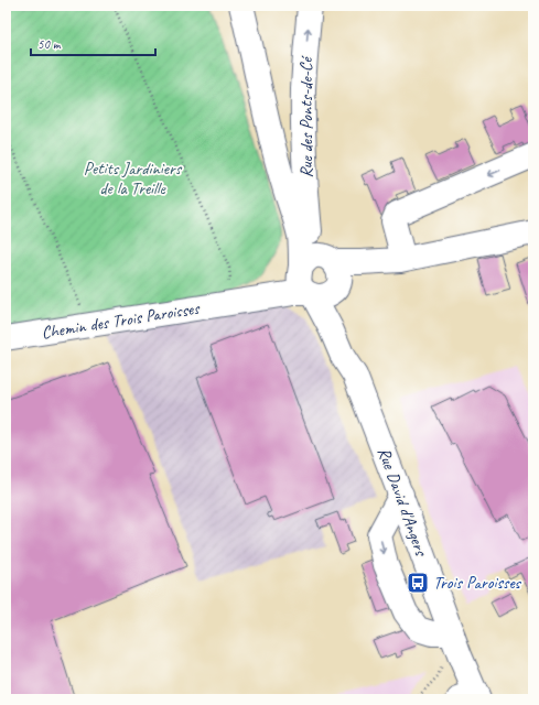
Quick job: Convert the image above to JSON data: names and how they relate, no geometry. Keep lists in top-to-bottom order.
{
  "streets": {
    "main road": ["Rue des Ponts-de-Cé", "Chemin des Trois Paroisses", "Rue David d'Angers"]
  },
  "crossings": [
    ["Rue des Ponts-de-Cé", "Rue David d'Angers"],
    ["Chemin des Trois Paroisses", "Rue David d'Angers"]
  ],
  "parks": ["Petits Jardiniers de la Treille"],
  "places": {
    "bus stop": ["Trois Paroisses"]
  },
  "scale_bar": "50 m"
}
